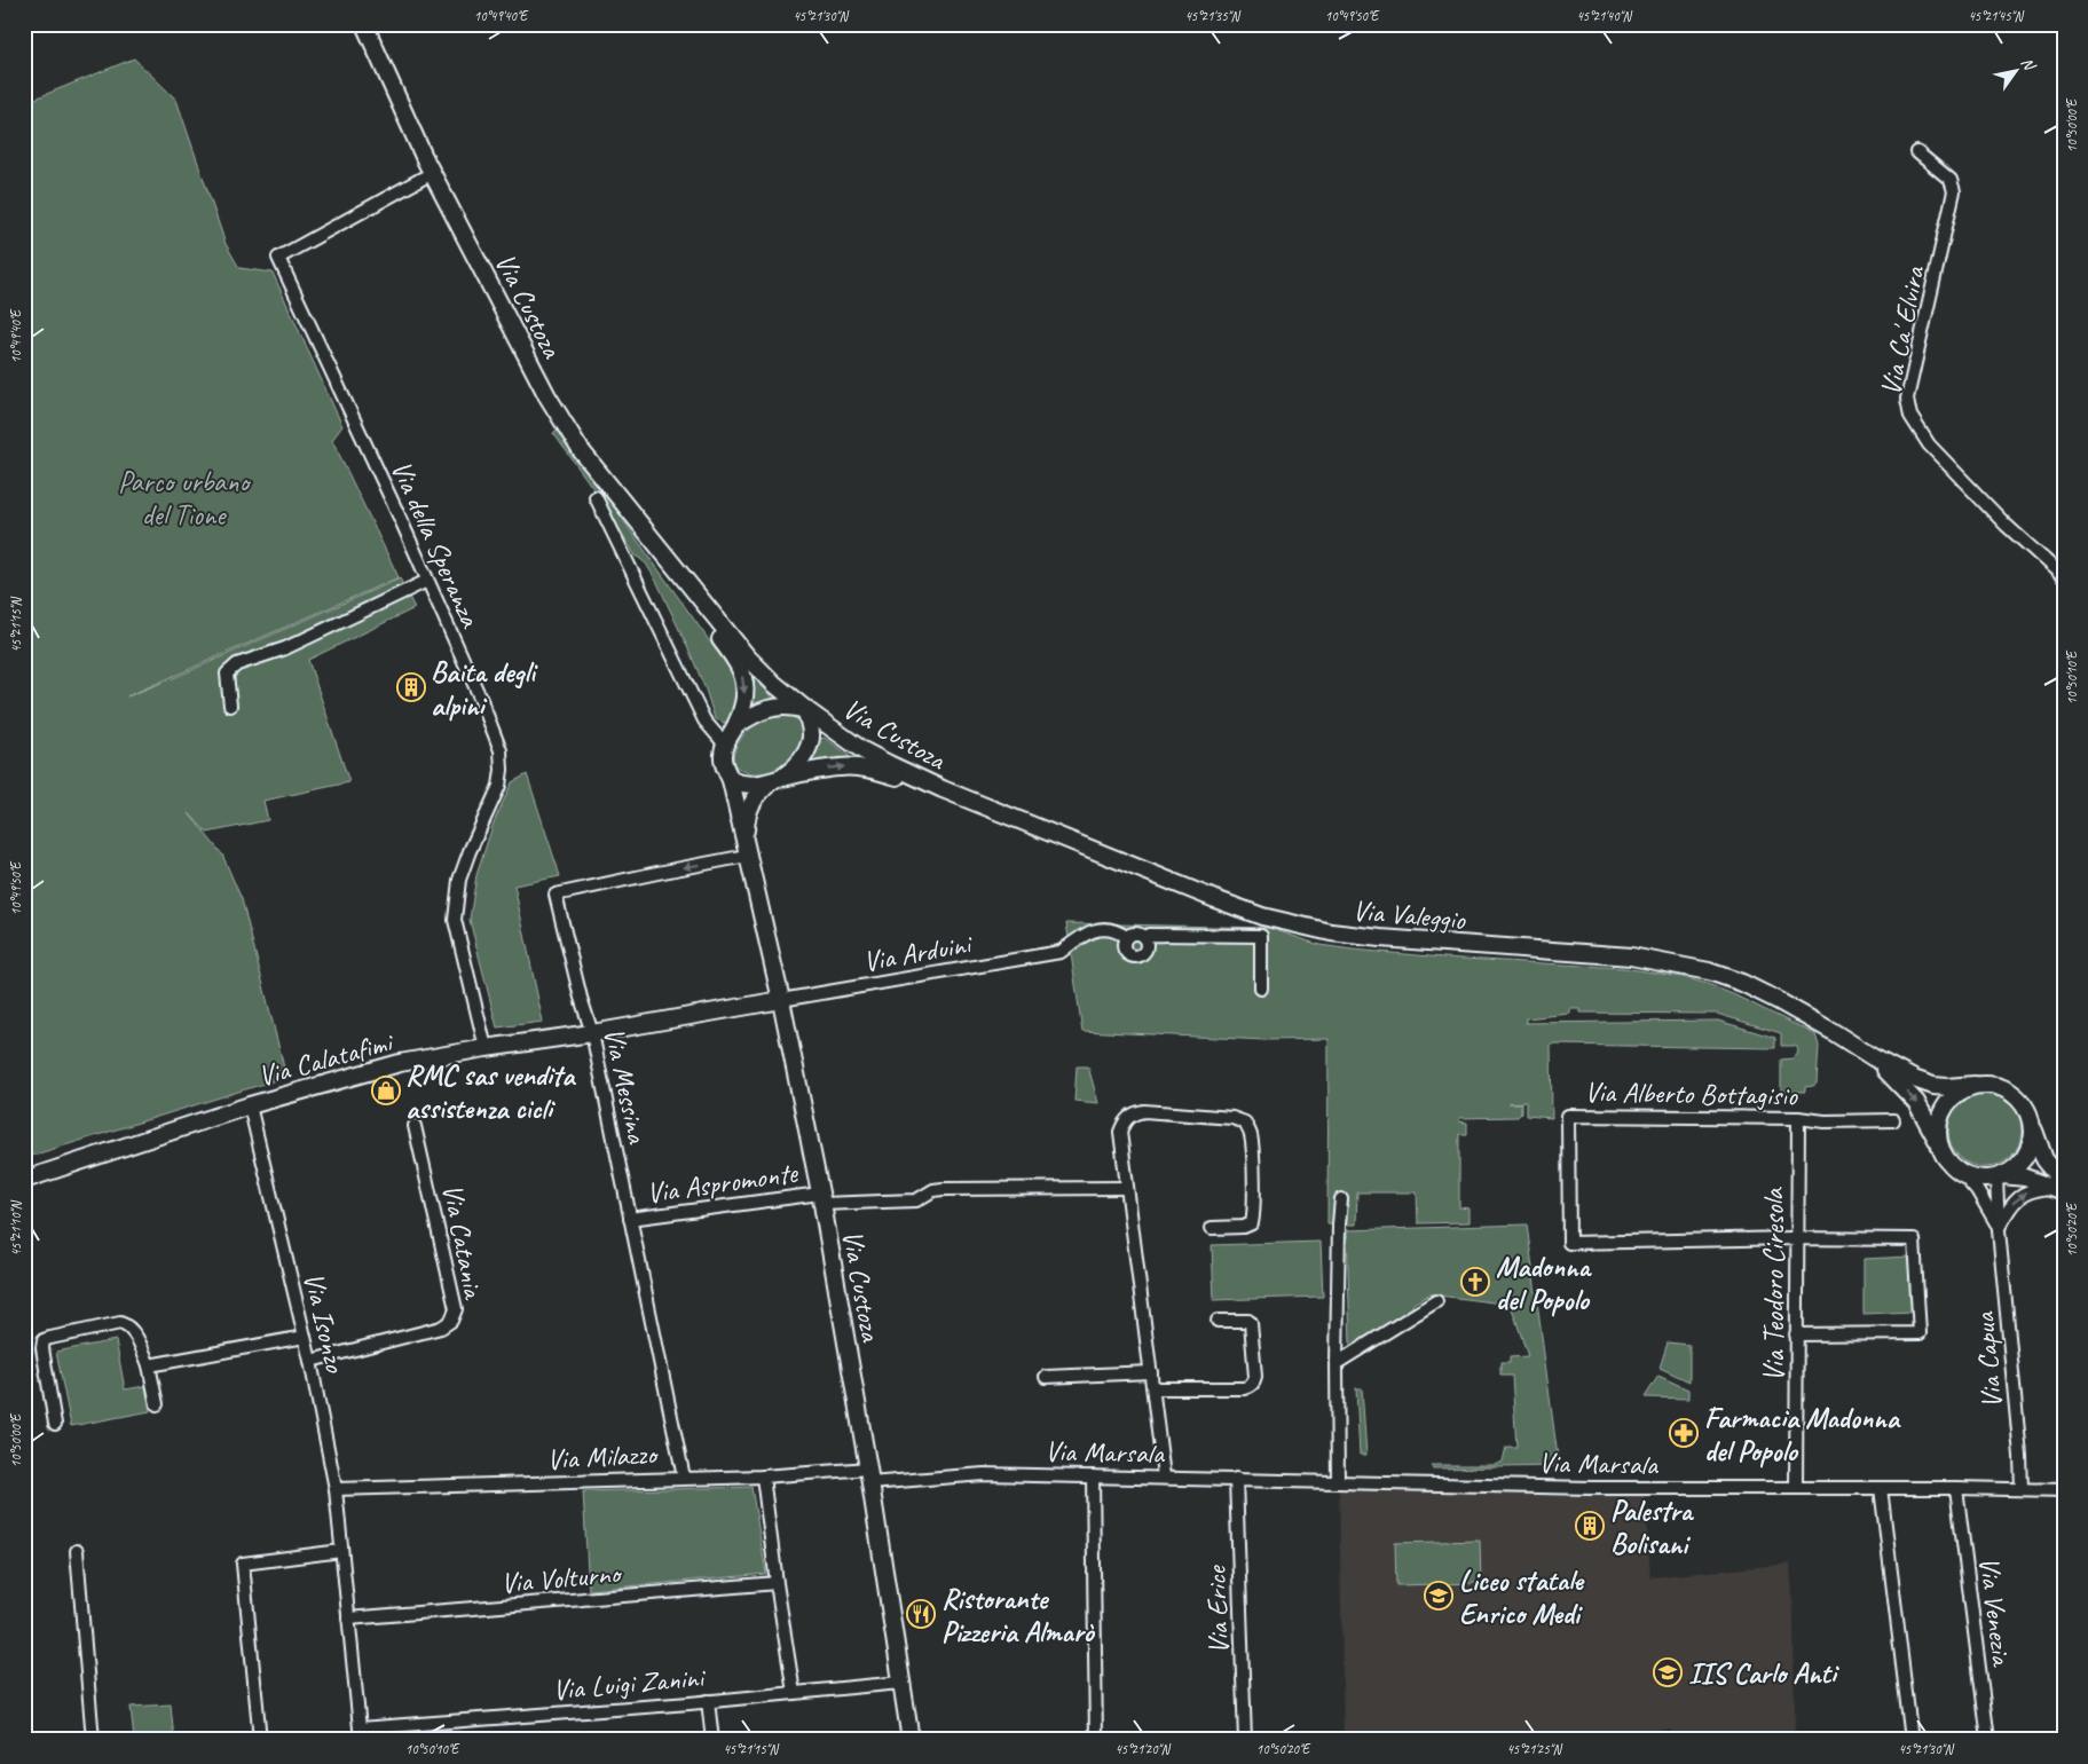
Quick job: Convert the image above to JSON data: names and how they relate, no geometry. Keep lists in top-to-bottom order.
{
  "streets": {
    "main road": ["Via Custoza", "Via Valeggio", "Via Calatafimi"],
    "street": [
      "Via Ca' Elvira",
      "Via della Speranza",
      "Via Arduini",
      "Via Messina",
      "Via Alberto Bottagisio",
      "Via Aspromonte",
      "Via Catania",
      "Via Teodoro Ciresola",
      "Via Isonzo",
      "Via Capua",
      "Via Marsala",
      "Via Milazzo",
      "Via Volturno",
      "Via Erice",
      "Via Venezia",
      "Via Luigi Zanini"
    ]
  },
  "crossings": [
    ["Via Custoza", "Via Valeggio"],
    ["Via Custoza", "Via Arduini"],
    ["Via Custoza", "Via Calatafimi"],
    ["Via Custoza", "Via Messina"],
    ["Via Custoza", "Via Aspromonte"],
    ["Via Custoza", "Via Marsala"],
    ["Via Custoza", "Via Milazzo"],
    ["Via Custoza", "Via Luigi Zanini"],
    ["Via della Speranza", "Via Calatafimi"],
    ["Via Valeggio", "Via Capua"],
    ["Via Arduini", "Via Calatafimi"],
    ["Via Calatafimi", "Via Messina"],
    ["Via Calatafimi", "Via Isonzo"],
    ["Via Messina", "Via Aspromonte"],
    ["Via Messina", "Via Milazzo"],
    ["Via Alberto Bottagisio", "Via Teodoro Ciresola"],
    ["Via Catania", "Via Isonzo"],
    ["Via Teodoro Ciresola", "Via Marsala"],
    ["Via Isonzo", "Via Milazzo"],
    ["Via Isonzo", "Via Volturno"],
    ["Via Isonzo", "Via Luigi Zanini"],
    ["Via Capua", "Via Marsala"],
    ["Via Marsala", "Via Milazzo"],
    ["Via Marsala", "Via Erice"],
    ["Via Marsala", "Via Venezia"]
  ],
  "parks": ["Parco urbano del Tione"],
  "places": {
    "building": ["Baita degli alpini", "Palestra Bolisani"],
    "shop": ["RMC sas vendita assistenza cicli"],
    "church": ["Madonna del Popolo"],
    "pharmacy": ["Farmacia Madonna del Popolo"],
    "school or university": ["Liceo statale Enrico Medi", "IIS Carlo Anti"],
    "restaurant": ["Ristorante Pizzeria Almarò"]
  },
  "north": "top right",
  "coordinates": [
    "10°49'40\"E",
    "45°21'30\"N",
    "45°21'35\"N",
    "10°49'50\"E",
    "45°21'40\"N",
    "45°21'45\"N",
    "10°50'00\"E",
    "45°21'15\"N",
    "10°50'10\"E",
    "45°21'10\"N",
    "10°50'20\"E",
    "45°21'20\"N",
    "45°21'25\"N"
  ]
}
